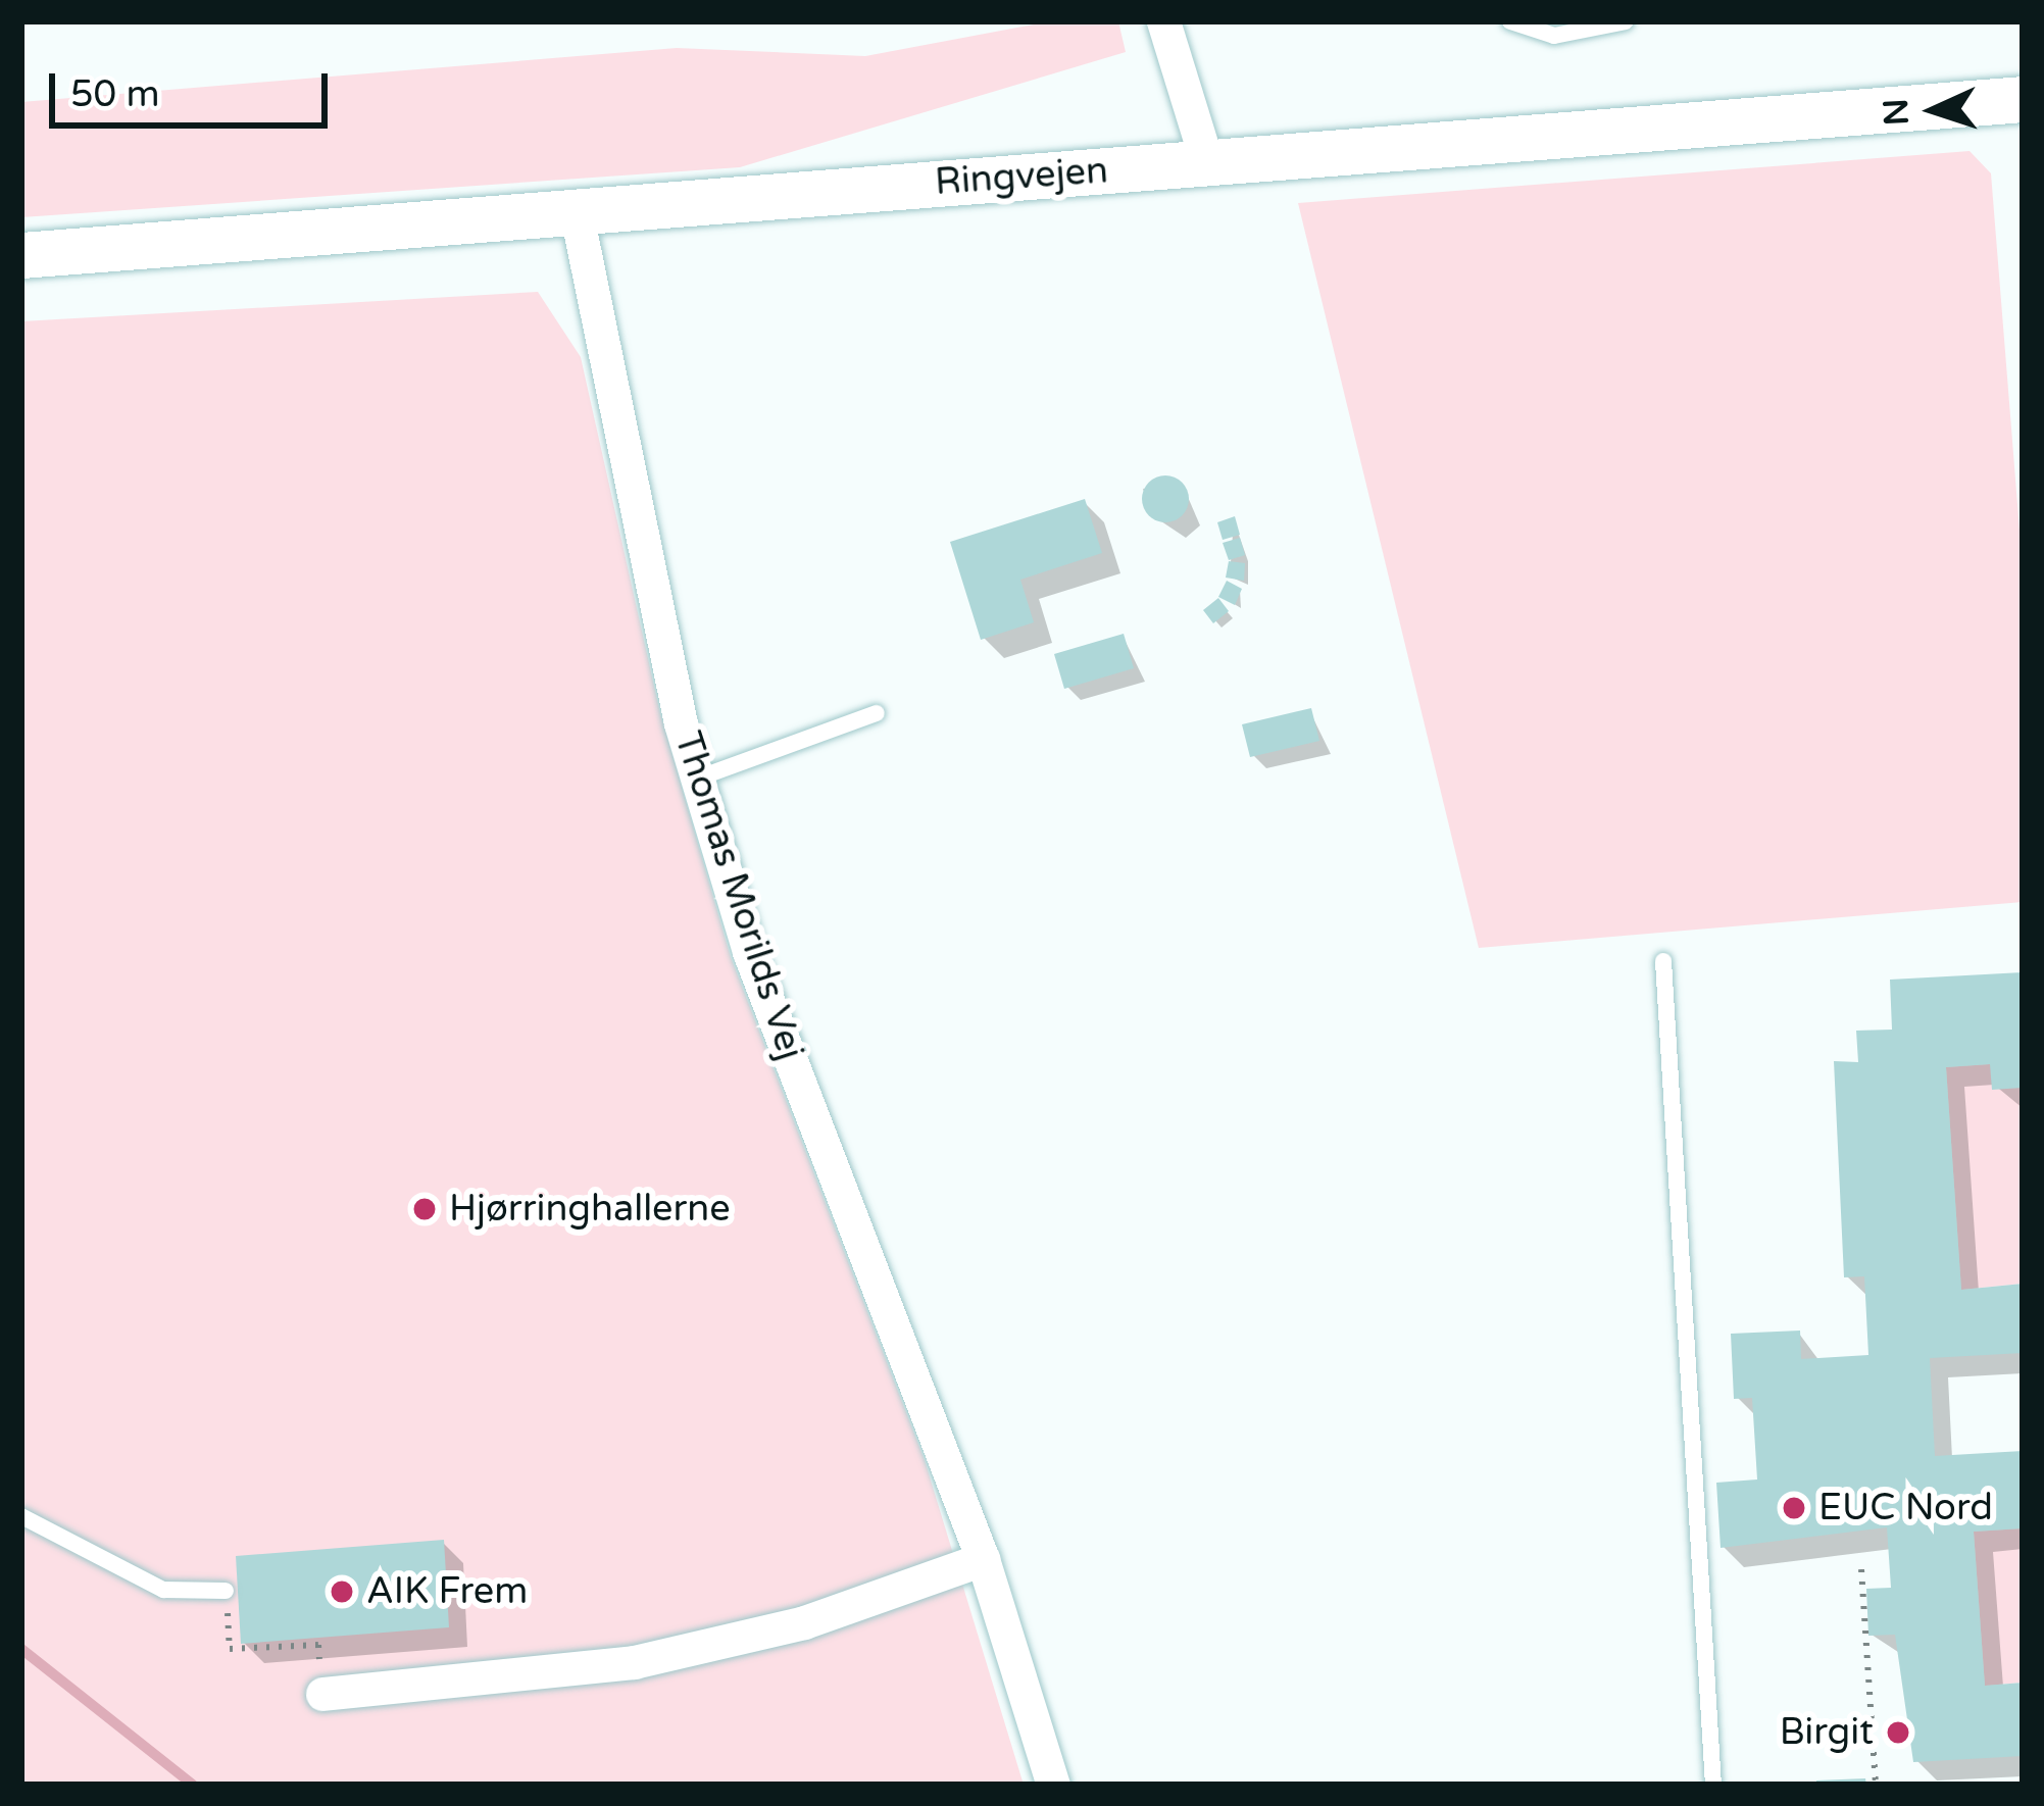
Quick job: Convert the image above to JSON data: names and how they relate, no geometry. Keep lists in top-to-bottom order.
{
  "streets": {
    "main road": ["Ringvejen"],
    "street": ["Thomas Morilds Vej"]
  },
  "crossings": [
    ["Ringvejen", "Thomas Morilds Vej"]
  ],
  "places": [
    "Hjørringhallerne",
    "EUC Nord",
    "AIK Frem",
    "Birgit"
  ],
  "scale_bar": "50 m",
  "north": "left"
}
